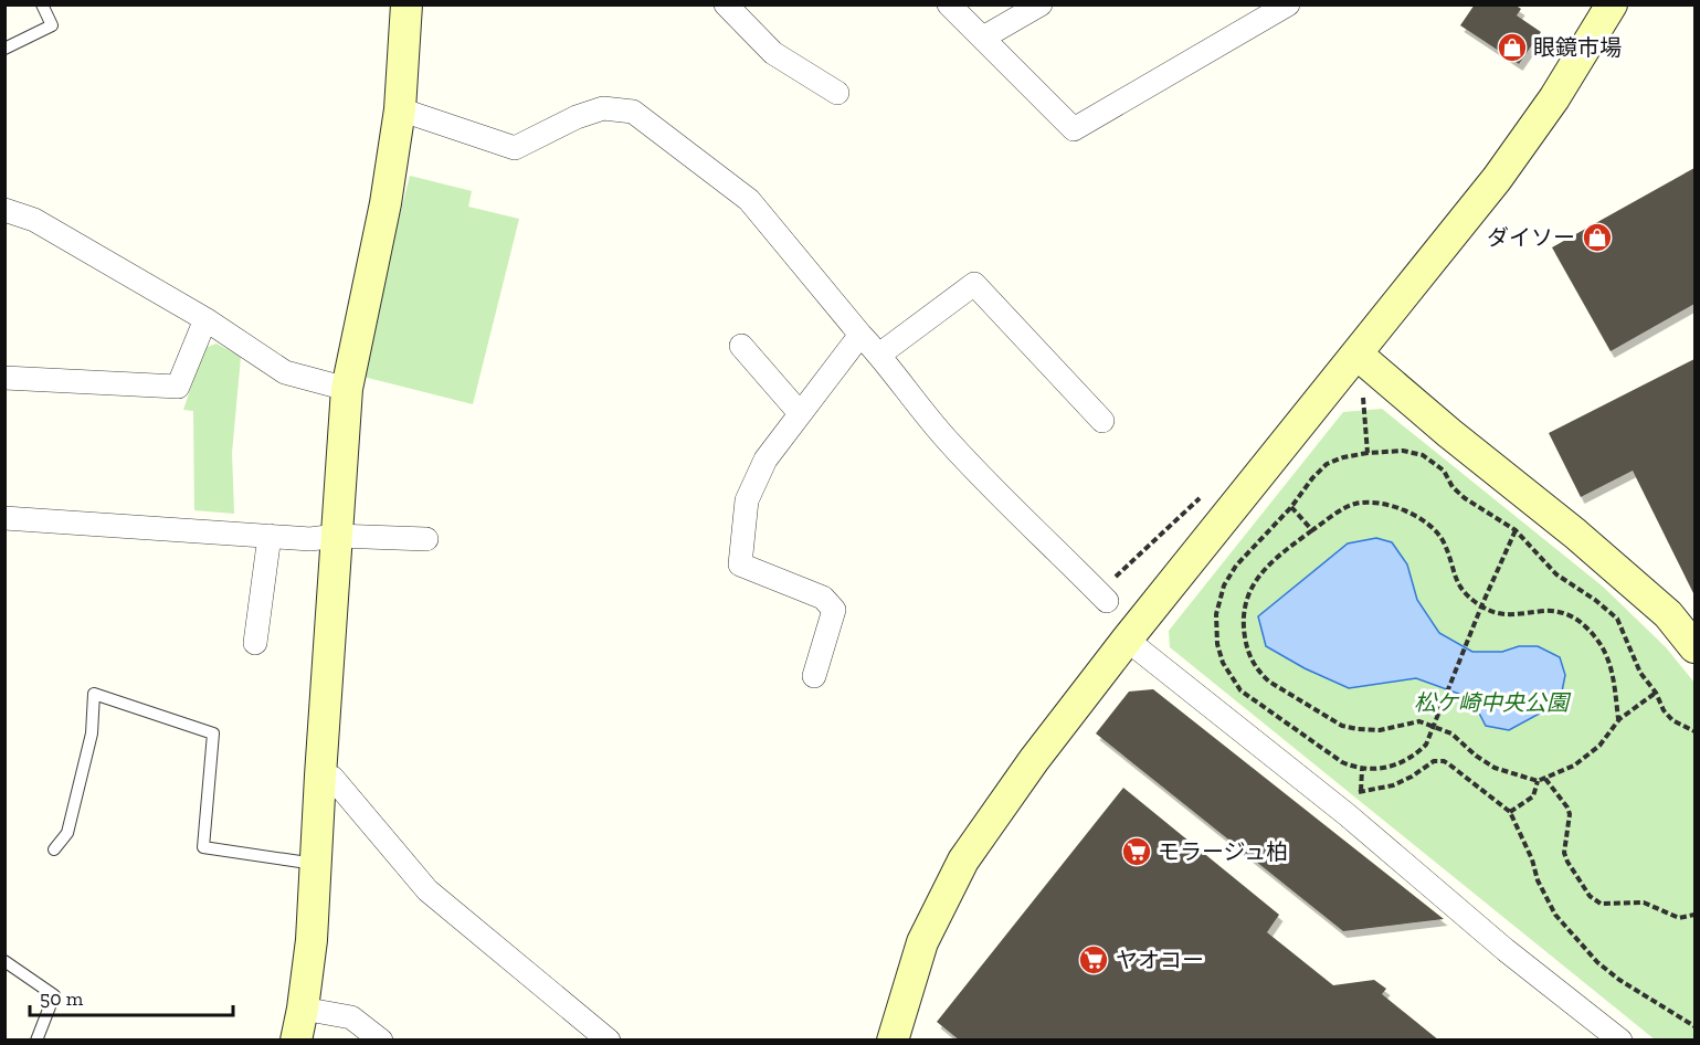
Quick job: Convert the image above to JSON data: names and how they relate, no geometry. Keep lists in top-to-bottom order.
{
  "parks": ["松ケ崎中央公園"],
  "places": {
    "shop": ["眼鏡市場", "ダイソー"],
    "supermarket": ["モラージュ柏", "ヤオコー"]
  },
  "scale_bar": "50 m"
}
